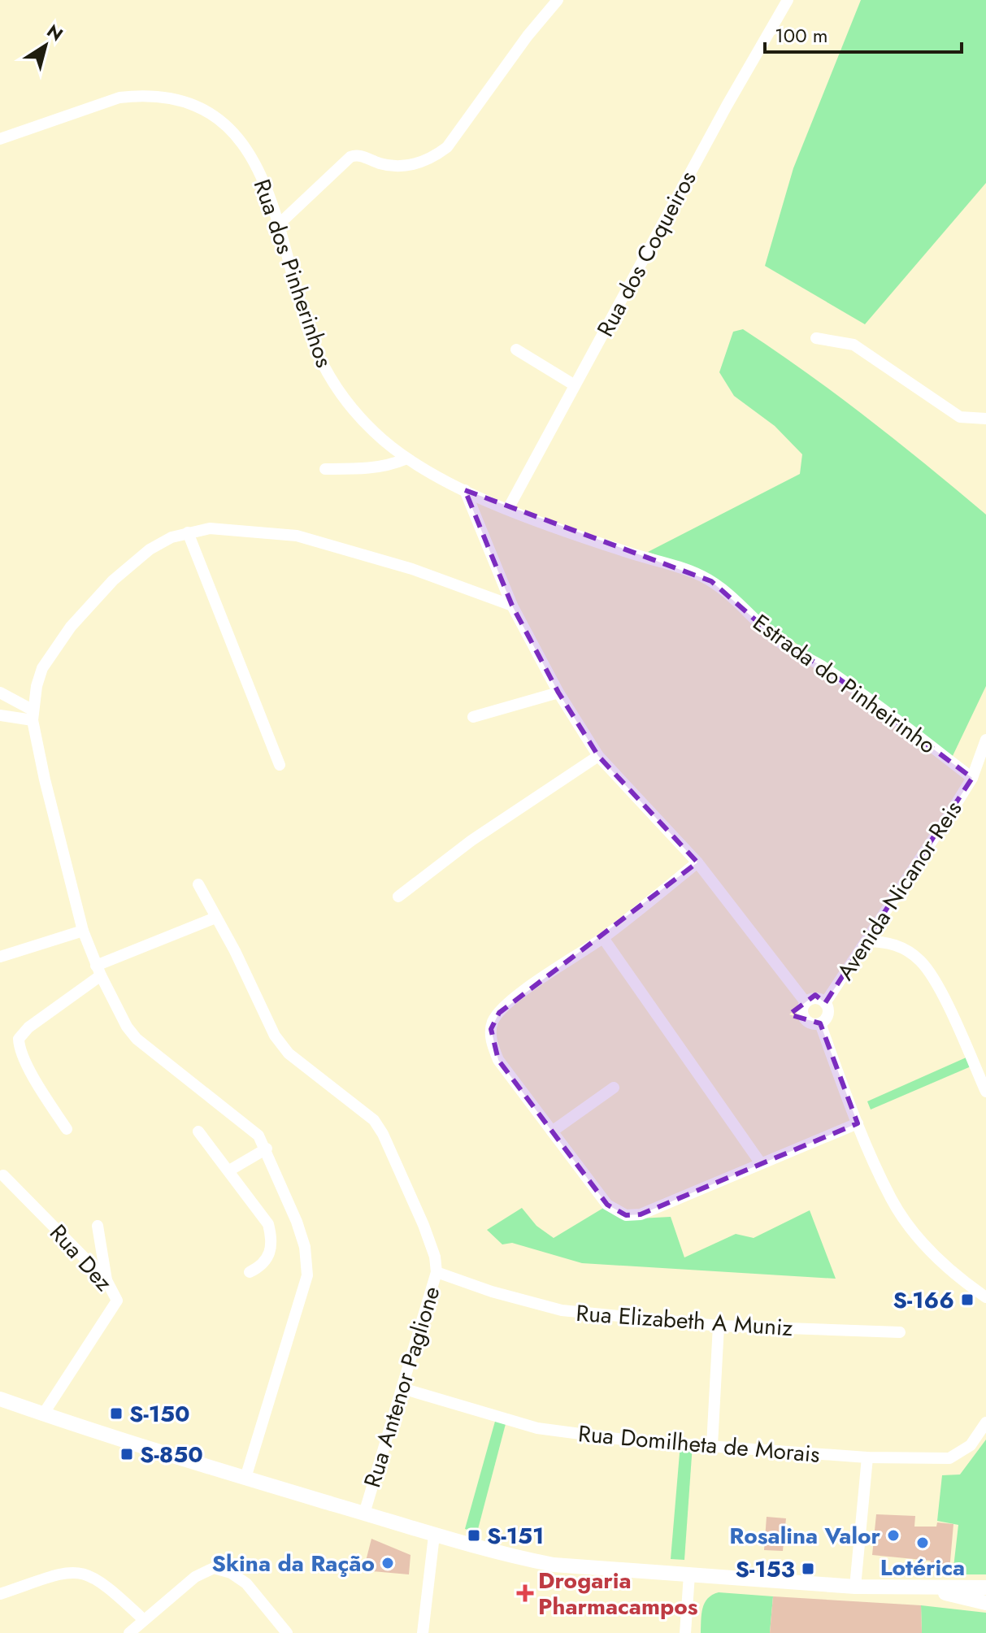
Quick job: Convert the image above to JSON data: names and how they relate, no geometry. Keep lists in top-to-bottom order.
{
  "streets": {
    "main road": ["Rua Antenor Paglione"],
    "street": [
      "Rua dos Coqueiros",
      "Rua dos Pinherinhos",
      "Estrada do Pinheirinho",
      "Avenida Nicanor Reis",
      "Rua Dez",
      "Rua Elizabeth A Muniz",
      "Rua Domilheta de Morais"
    ]
  },
  "crossings": [
    ["Rua dos Coqueiros", "Estrada do Pinheirinho"],
    ["Rua dos Pinherinhos", "Estrada do Pinheirinho"],
    ["Estrada do Pinheirinho", "Avenida Nicanor Reis"],
    ["Rua Dez", "Rua Antenor Paglione"],
    ["Rua Elizabeth A Muniz", "Rua Antenor Paglione"],
    ["Rua Antenor Paglione", "Rua Domilheta de Morais"]
  ],
  "places": {
    "transit": [
      "S-166",
      "S-150",
      "S-850",
      "S-151",
      "S-153"
    ],
    "other": ["Rosalina Valor", "Lotérica", "Skina da Ração"],
    "health": ["Drogaria Pharmacampos"]
  },
  "scale_bar": "100 m",
  "north": "top right"
}
